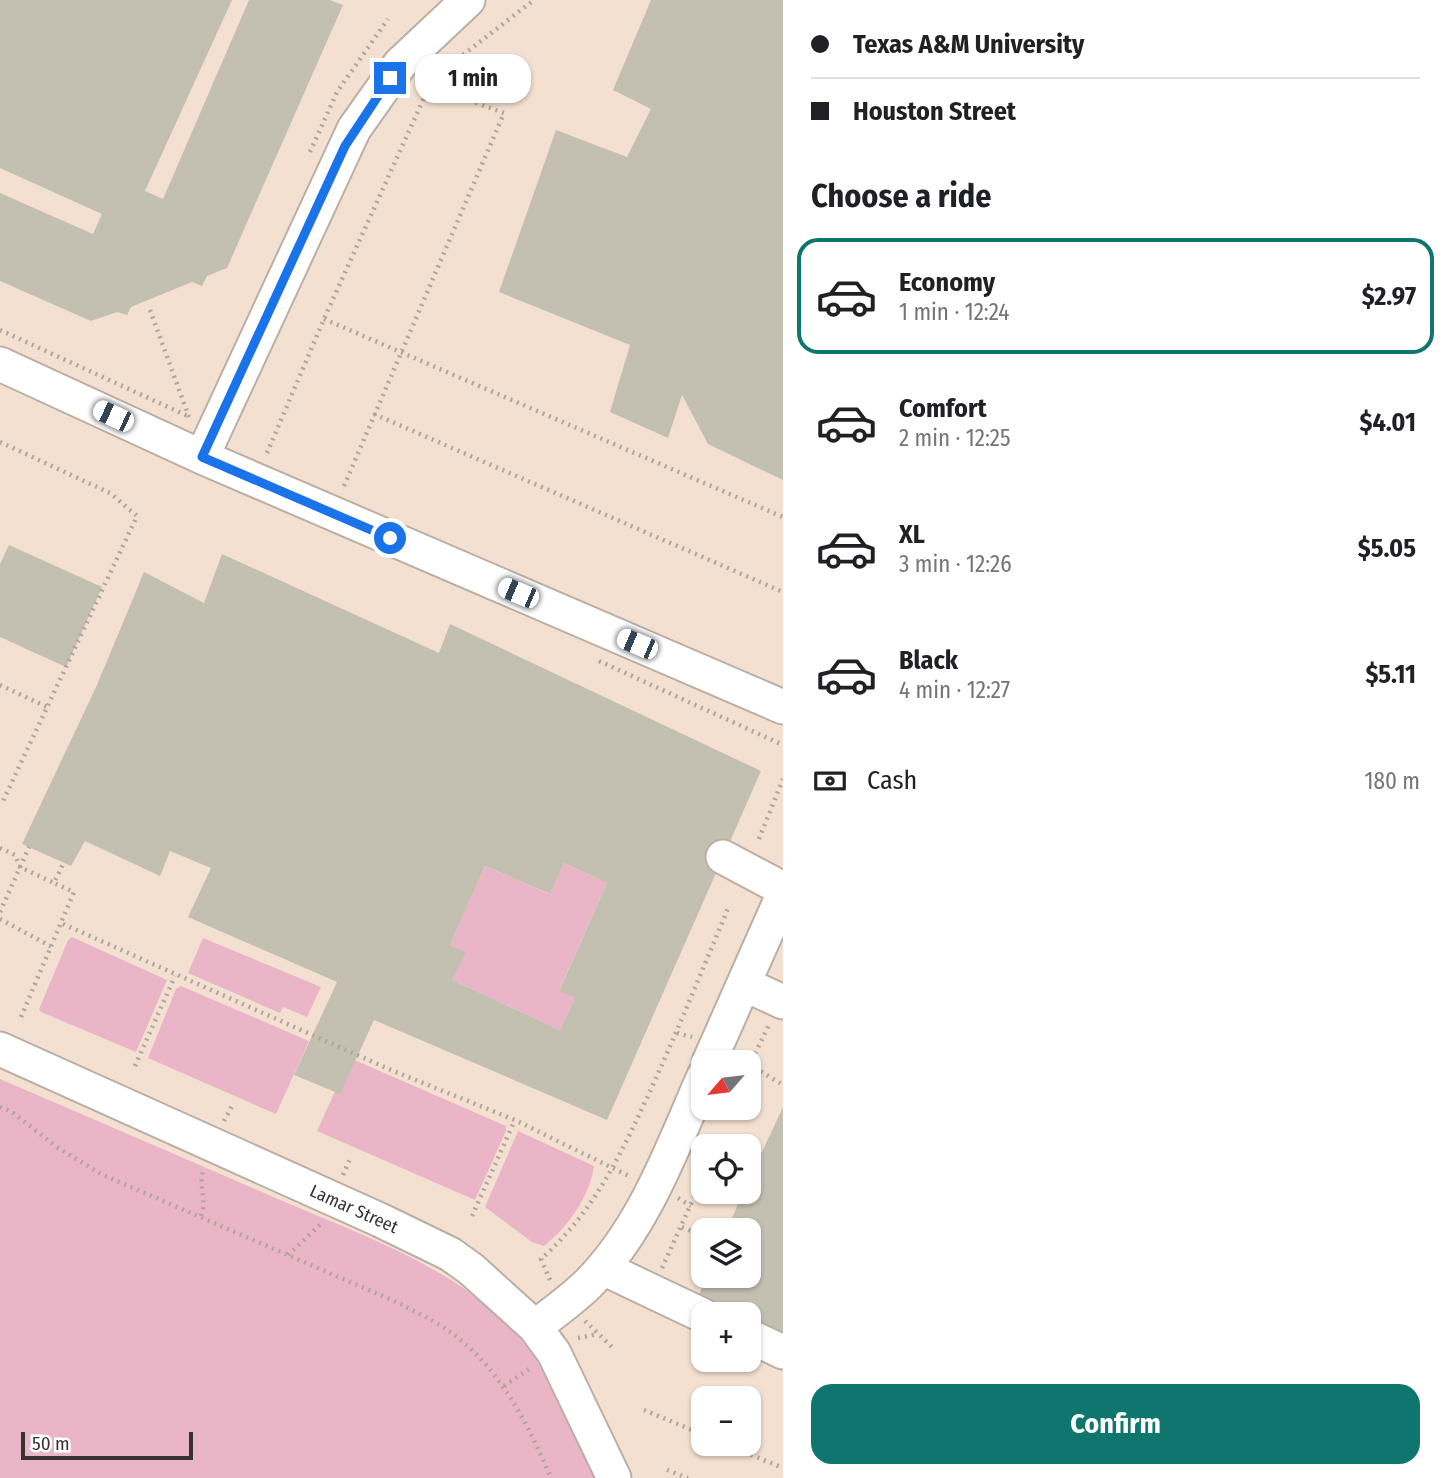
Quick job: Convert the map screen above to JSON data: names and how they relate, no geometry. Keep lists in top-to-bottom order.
{
  "streets": {
    "street": ["Lamar Street"]
  },
  "scale_bar": "50 m",
  "north": "bottom left",
  "page": {
    "banner": ["Texas A&M University", "Houston Street"],
    "bubble": "1 min",
    "heading": "Choose a ride",
    "list": [
      {
        "name": "Economy",
        "note": "1 min · 12:24",
        "value": "$2.97"
      },
      {
        "name": "Comfort",
        "note": "2 min · 12:25",
        "value": "$4.01"
      },
      {
        "name": "XL",
        "note": "3 min · 12:26",
        "value": "$5.05"
      },
      {
        "name": "Black",
        "note": "4 min · 12:27",
        "value": "$5.11"
      }
    ],
    "pay": ["Cash", "180 m"],
    "map_buttons": ["+", "−"],
    "buttons": "Confirm",
    "scale": "50 m"
  }
}
